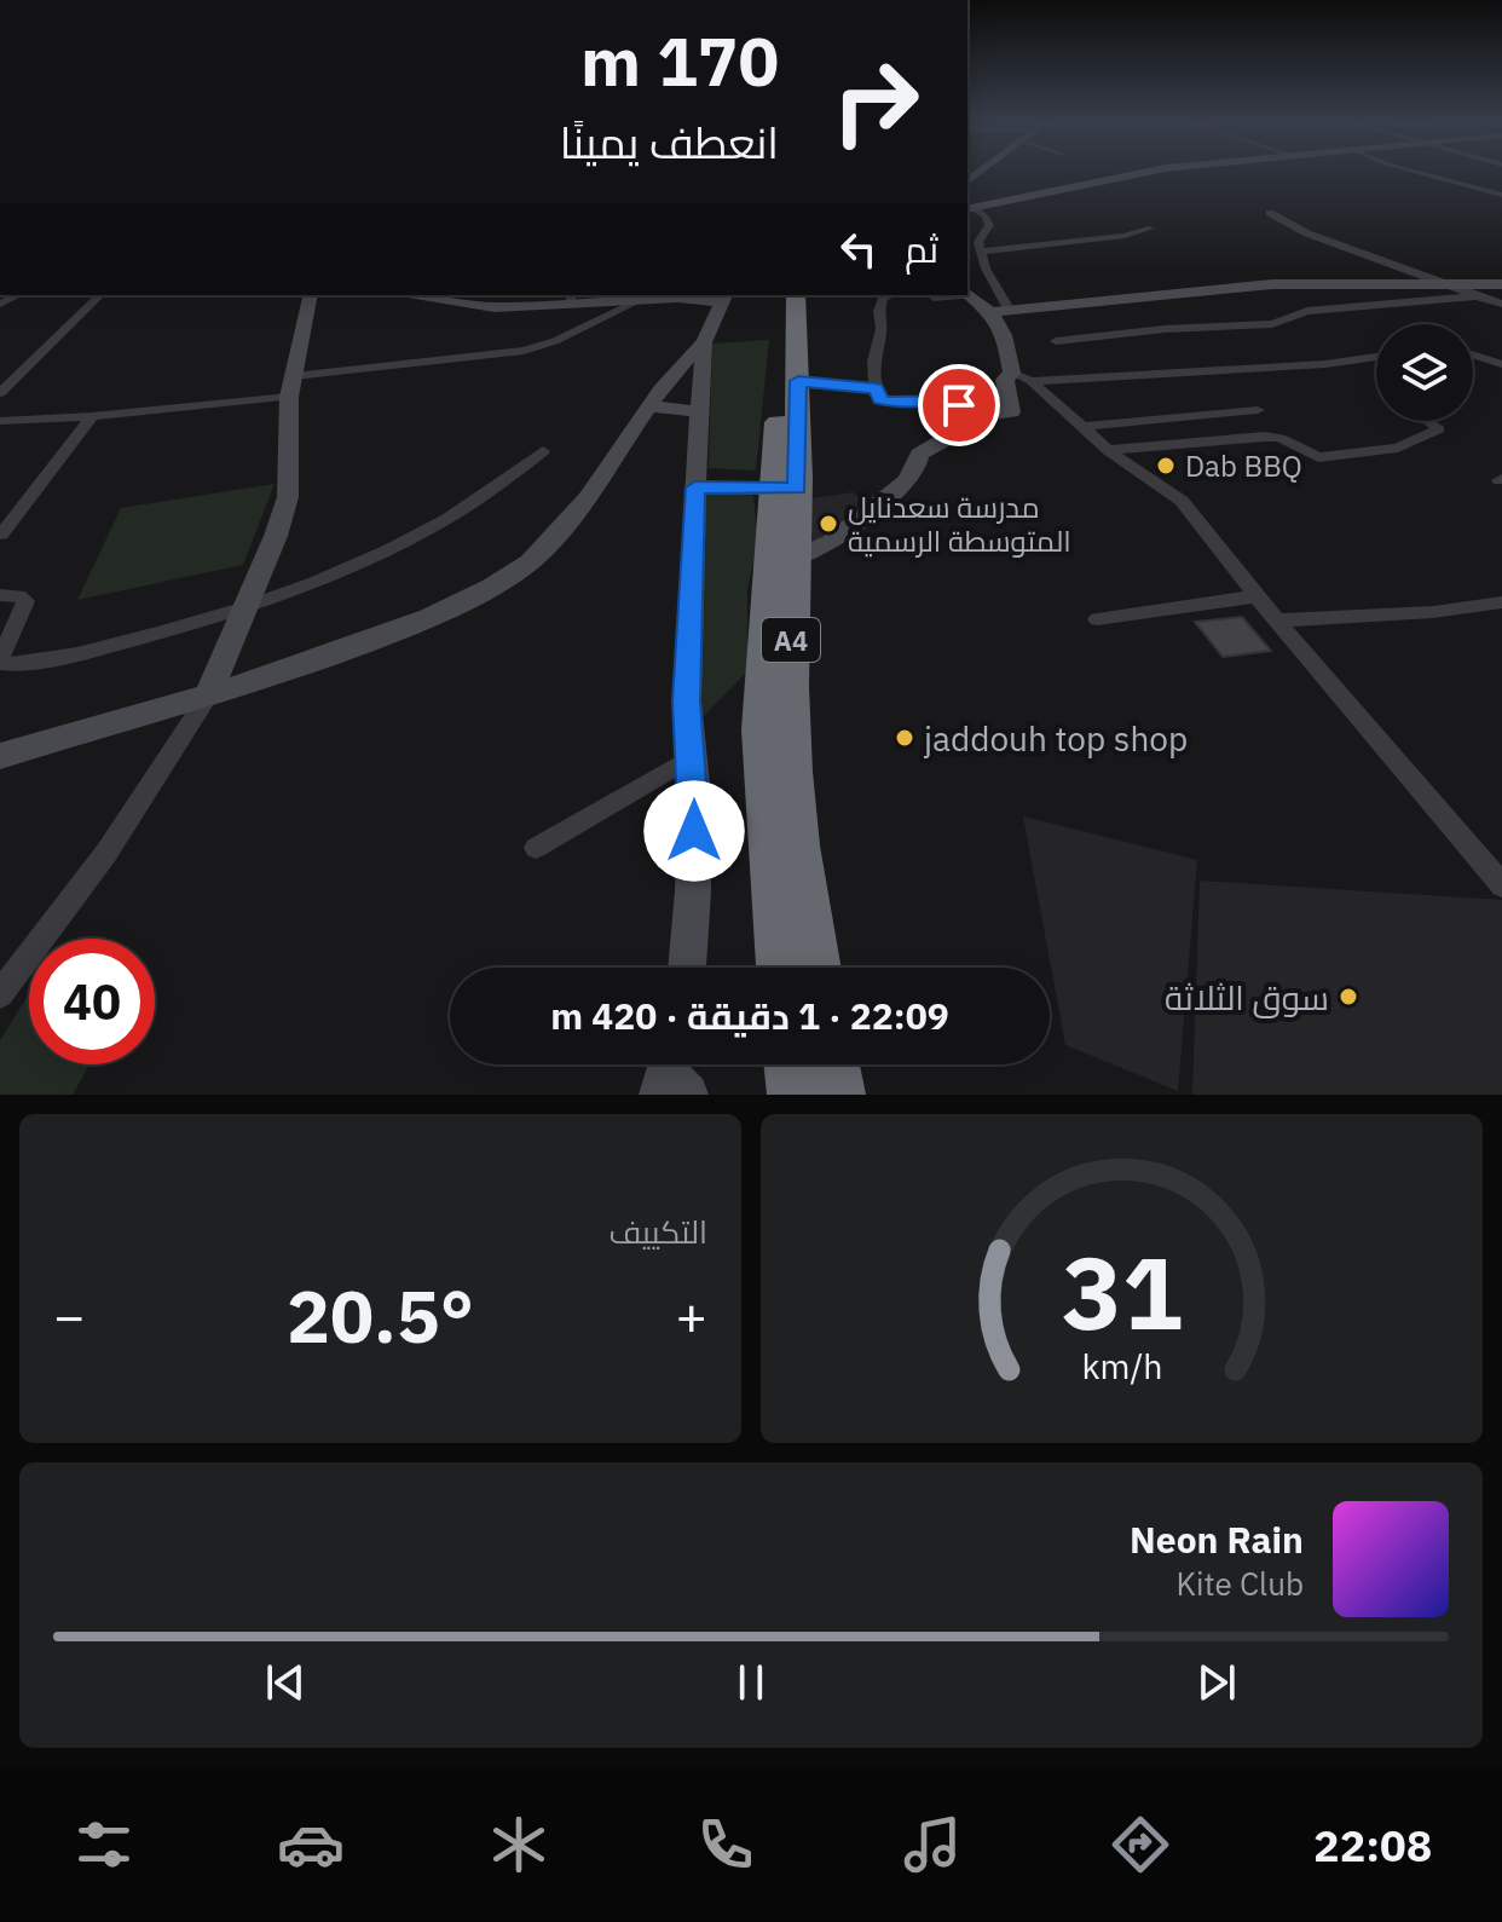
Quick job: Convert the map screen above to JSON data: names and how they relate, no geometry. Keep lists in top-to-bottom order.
{
  "streets": {
    "highway": ["A4"]
  },
  "places": [
    "Dab BBQ",
    "مدرسة سعدنايل المتوسطة الرسمية",
    "jaddouh top shop",
    "سوق الثلاثة"
  ],
  "page": {
    "turn": ["170 m", "انعطف يمينًا"],
    "then": "ثم",
    "limit": "40",
    "trip": "22:09 · 1 دقيقة · 420 m",
    "tile": "التكييف",
    "heat": ["−", "20.5°", "+"],
    "song": ["Neon Rain", "Kite Club"],
    "tabs": "22:08",
    "gauge": ["31", "km/h"]
  }
}
